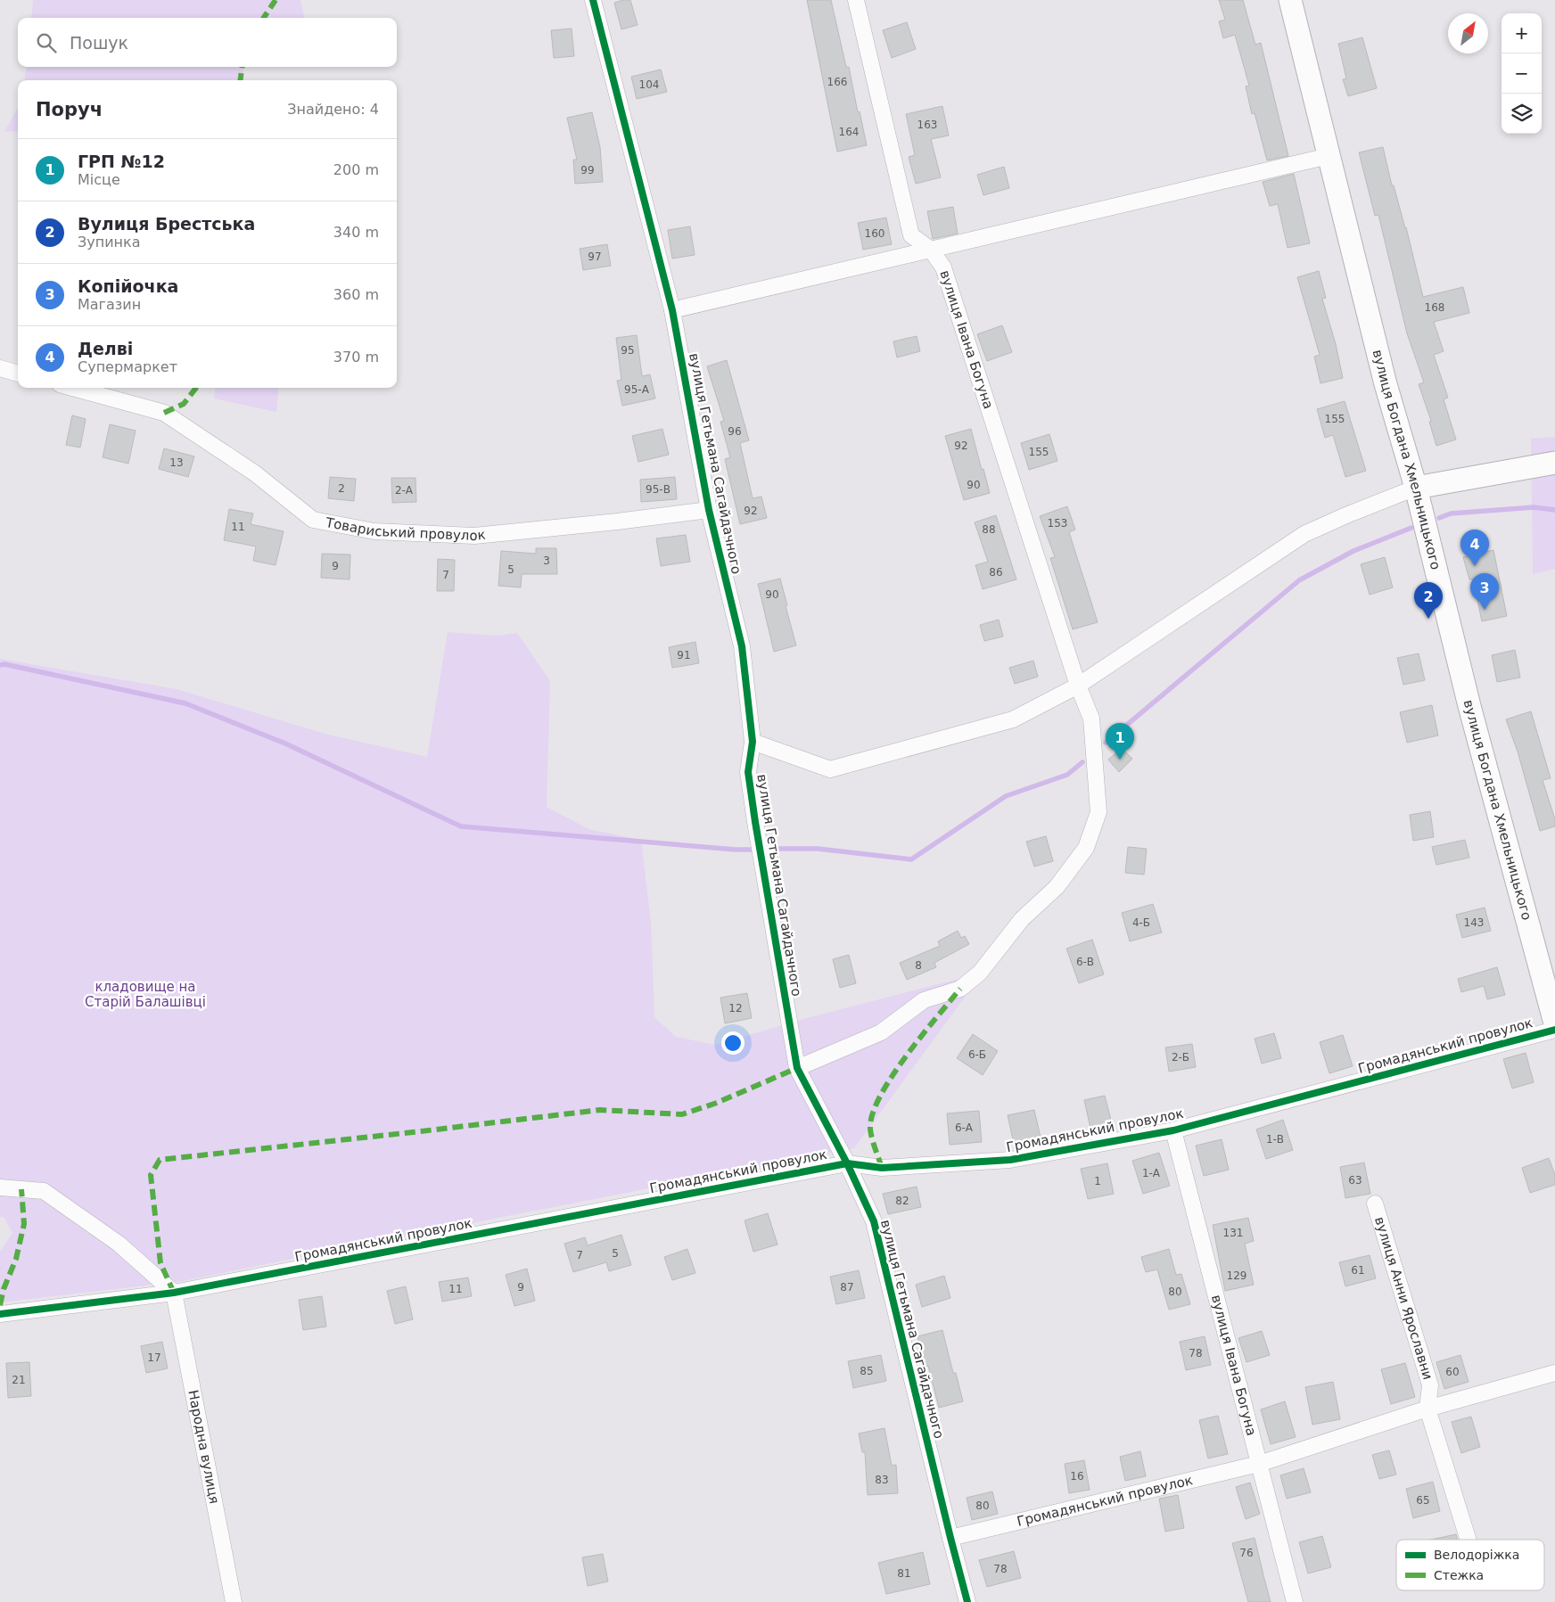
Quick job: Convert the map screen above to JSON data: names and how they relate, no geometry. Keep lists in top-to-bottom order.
{
  "streets": {
    "street": [
      "вулиця Івана Богуна",
      "вулиця Богдана Хмельницького",
      "вулиця Гетьмана Сагайдачного",
      "Товариський провулок",
      "Громадянський провулок",
      "вулиця Анни Ярославни",
      "Народна вулиця"
    ]
  },
  "crossings": [
    ["вулиця Івана Богуна", "Громадянський провулок"],
    ["вулиця Гетьмана Сагайдачного", "Товариський провулок"],
    ["вулиця Гетьмана Сагайдачного", "Громадянський провулок"],
    ["Громадянський провулок", "вулиця Анни Ярославни"],
    ["Громадянський провулок", "Народна вулиця"]
  ],
  "parks": ["кладовище на Старій Балашівці"],
  "house_numbers": [
    "166",
    "104",
    "163",
    "164",
    "99",
    "160",
    "97",
    "168",
    "95",
    "95-А",
    "155",
    "96",
    "92",
    "155",
    "13",
    "90",
    "2",
    "95-В",
    "2-А",
    "92",
    "153",
    "11",
    "88",
    "3",
    "9",
    "5",
    "86",
    "7",
    "90",
    "91",
    "4-Б",
    "143",
    "6-В",
    "8",
    "12",
    "6-Б",
    "2-Б",
    "6-А",
    "1-В",
    "1-А",
    "63",
    "1",
    "82",
    "131",
    "5",
    "7",
    "61",
    "129",
    "9",
    "87",
    "11",
    "80",
    "78",
    "17",
    "85",
    "60",
    "21",
    "16",
    "83",
    "65",
    "80",
    "76",
    "78",
    "81"
  ],
  "legend": ["Велодоріжка", "Стежка"],
  "north": "top right",
  "page": {
    "map_buttons": ["+", "−"],
    "search": "Пошук",
    "heading": ["Поруч", "Знайдено: 4"],
    "list": [
      {
        "mark": "1",
        "name": "ГРП №12",
        "note": "Місце",
        "value": "200 m"
      },
      {
        "mark": "2",
        "name": "Вулиця Брестська",
        "note": "Зупинка",
        "value": "340 m"
      },
      {
        "mark": "3",
        "name": "Копійочка",
        "note": "Магазин",
        "value": "360 m"
      },
      {
        "mark": "4",
        "name": "Делві",
        "note": "Супермаркет",
        "value": "370 m"
      }
    ],
    "pins": [
      "4",
      "3",
      "2",
      "1"
    ]
  }
}
